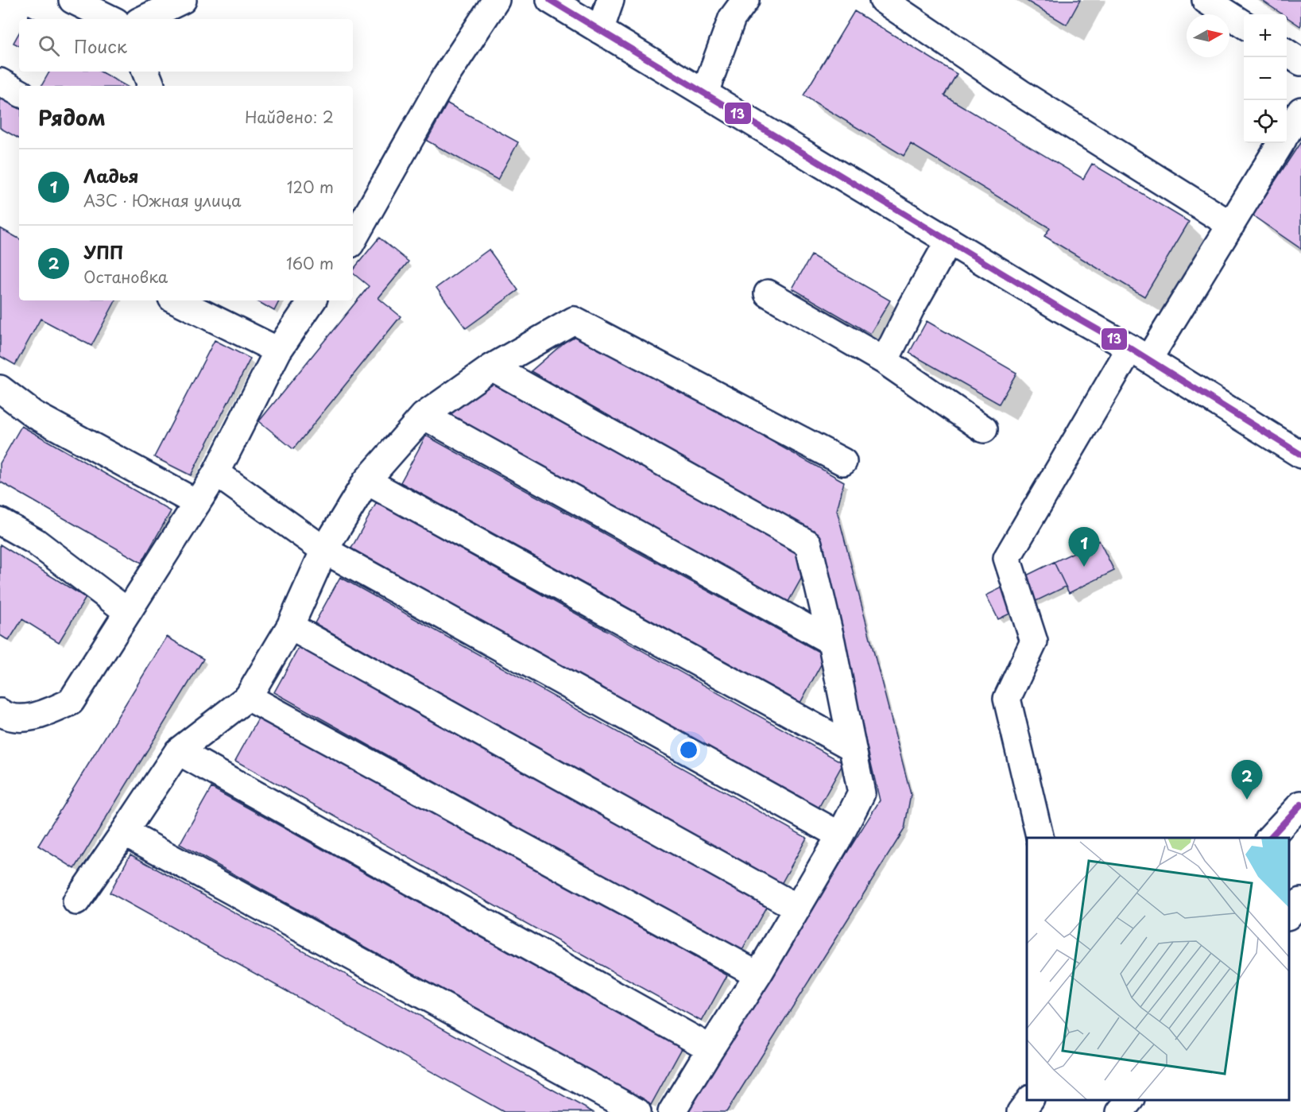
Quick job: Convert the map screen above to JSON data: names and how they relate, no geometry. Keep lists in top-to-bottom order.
{
  "lines": ["transit line 13"],
  "north": "right",
  "page": {
    "map_buttons": ["+", "−"],
    "search": "Поиск",
    "heading": ["Рядом", "Найдено: 2"],
    "list": [
      {
        "mark": "1",
        "name": "Ладья",
        "note": "АЗС · Южная улица",
        "value": "120 m"
      },
      {
        "mark": "2",
        "name": "УПП",
        "note": "Остановка",
        "value": "160 m"
      }
    ],
    "pins": ["1", "2"]
  }
}
